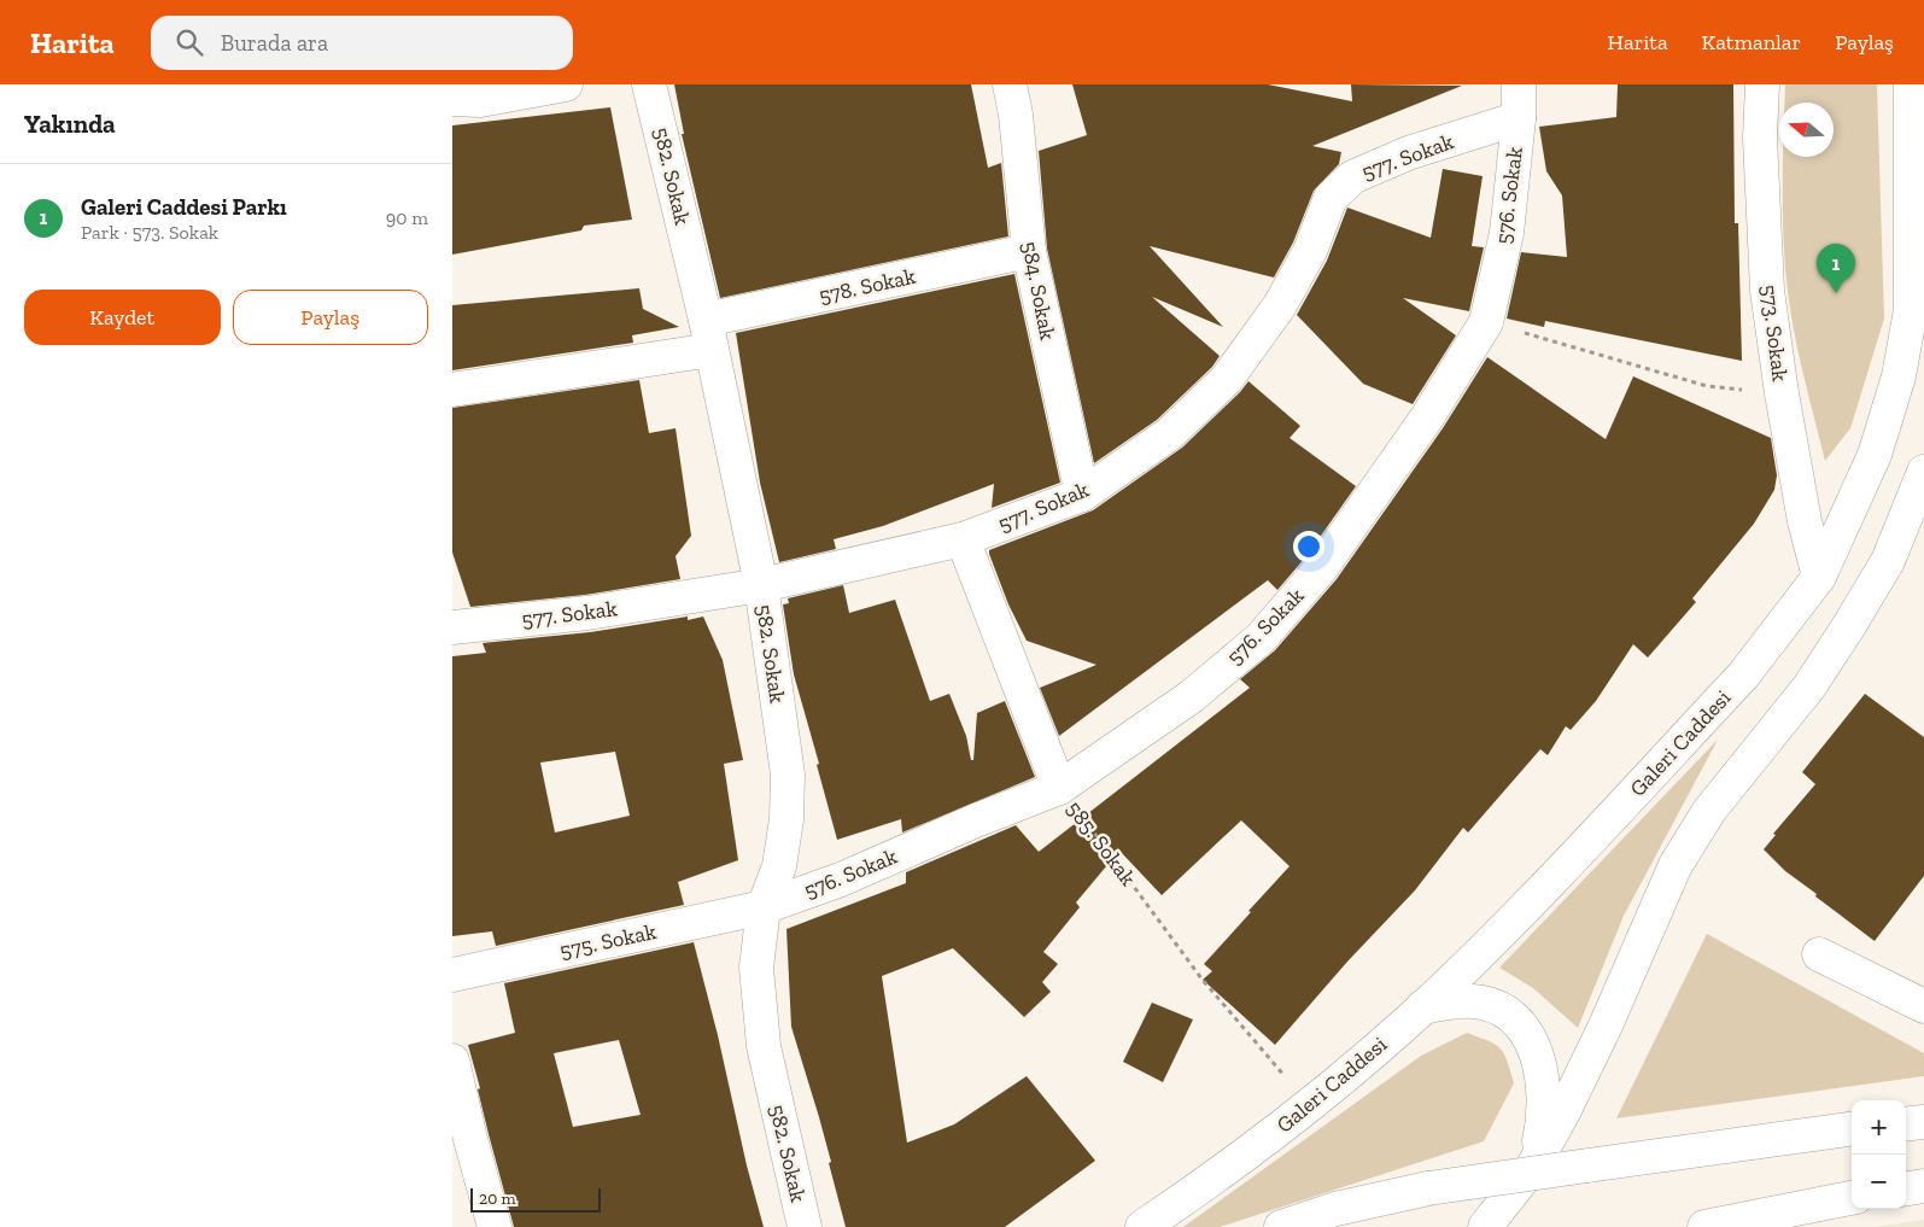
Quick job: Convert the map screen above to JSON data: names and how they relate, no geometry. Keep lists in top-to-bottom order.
{
  "streets": {
    "street": [
      "577. Sokak",
      "582. Sokak",
      "576. Sokak",
      "578. Sokak",
      "584. Sokak",
      "573. Sokak",
      "Galeri Caddesi",
      "585. Sokak",
      "575. Sokak"
    ]
  },
  "crossings": [
    ["577. Sokak", "582. Sokak"],
    ["577. Sokak", "576. Sokak"],
    ["577. Sokak", "584. Sokak"],
    ["577. Sokak", "585. Sokak"],
    ["582. Sokak", "576. Sokak"],
    ["582. Sokak", "578. Sokak"],
    ["582. Sokak", "575. Sokak"],
    ["576. Sokak", "585. Sokak"],
    ["576. Sokak", "575. Sokak"],
    ["578. Sokak", "584. Sokak"],
    ["573. Sokak", "Galeri Caddesi"],
    ["Galeri Caddesi", "585. Sokak"]
  ],
  "scale_bar": "20 m",
  "north": "left",
  "page": {
    "header": "Harita",
    "search": "Burada ara",
    "nav": ["Harita", "Katmanlar", "Paylaş"],
    "heading": "Yakında",
    "list": [
      {
        "mark": "1",
        "name": "Galeri Caddesi Parkı",
        "note": "Park · 573. Sokak",
        "value": "90 m"
      }
    ],
    "pins": "1",
    "buttons": ["Kaydet", "Paylaş"],
    "map_buttons": ["+", "−"],
    "scale": "20 m"
  }
}
